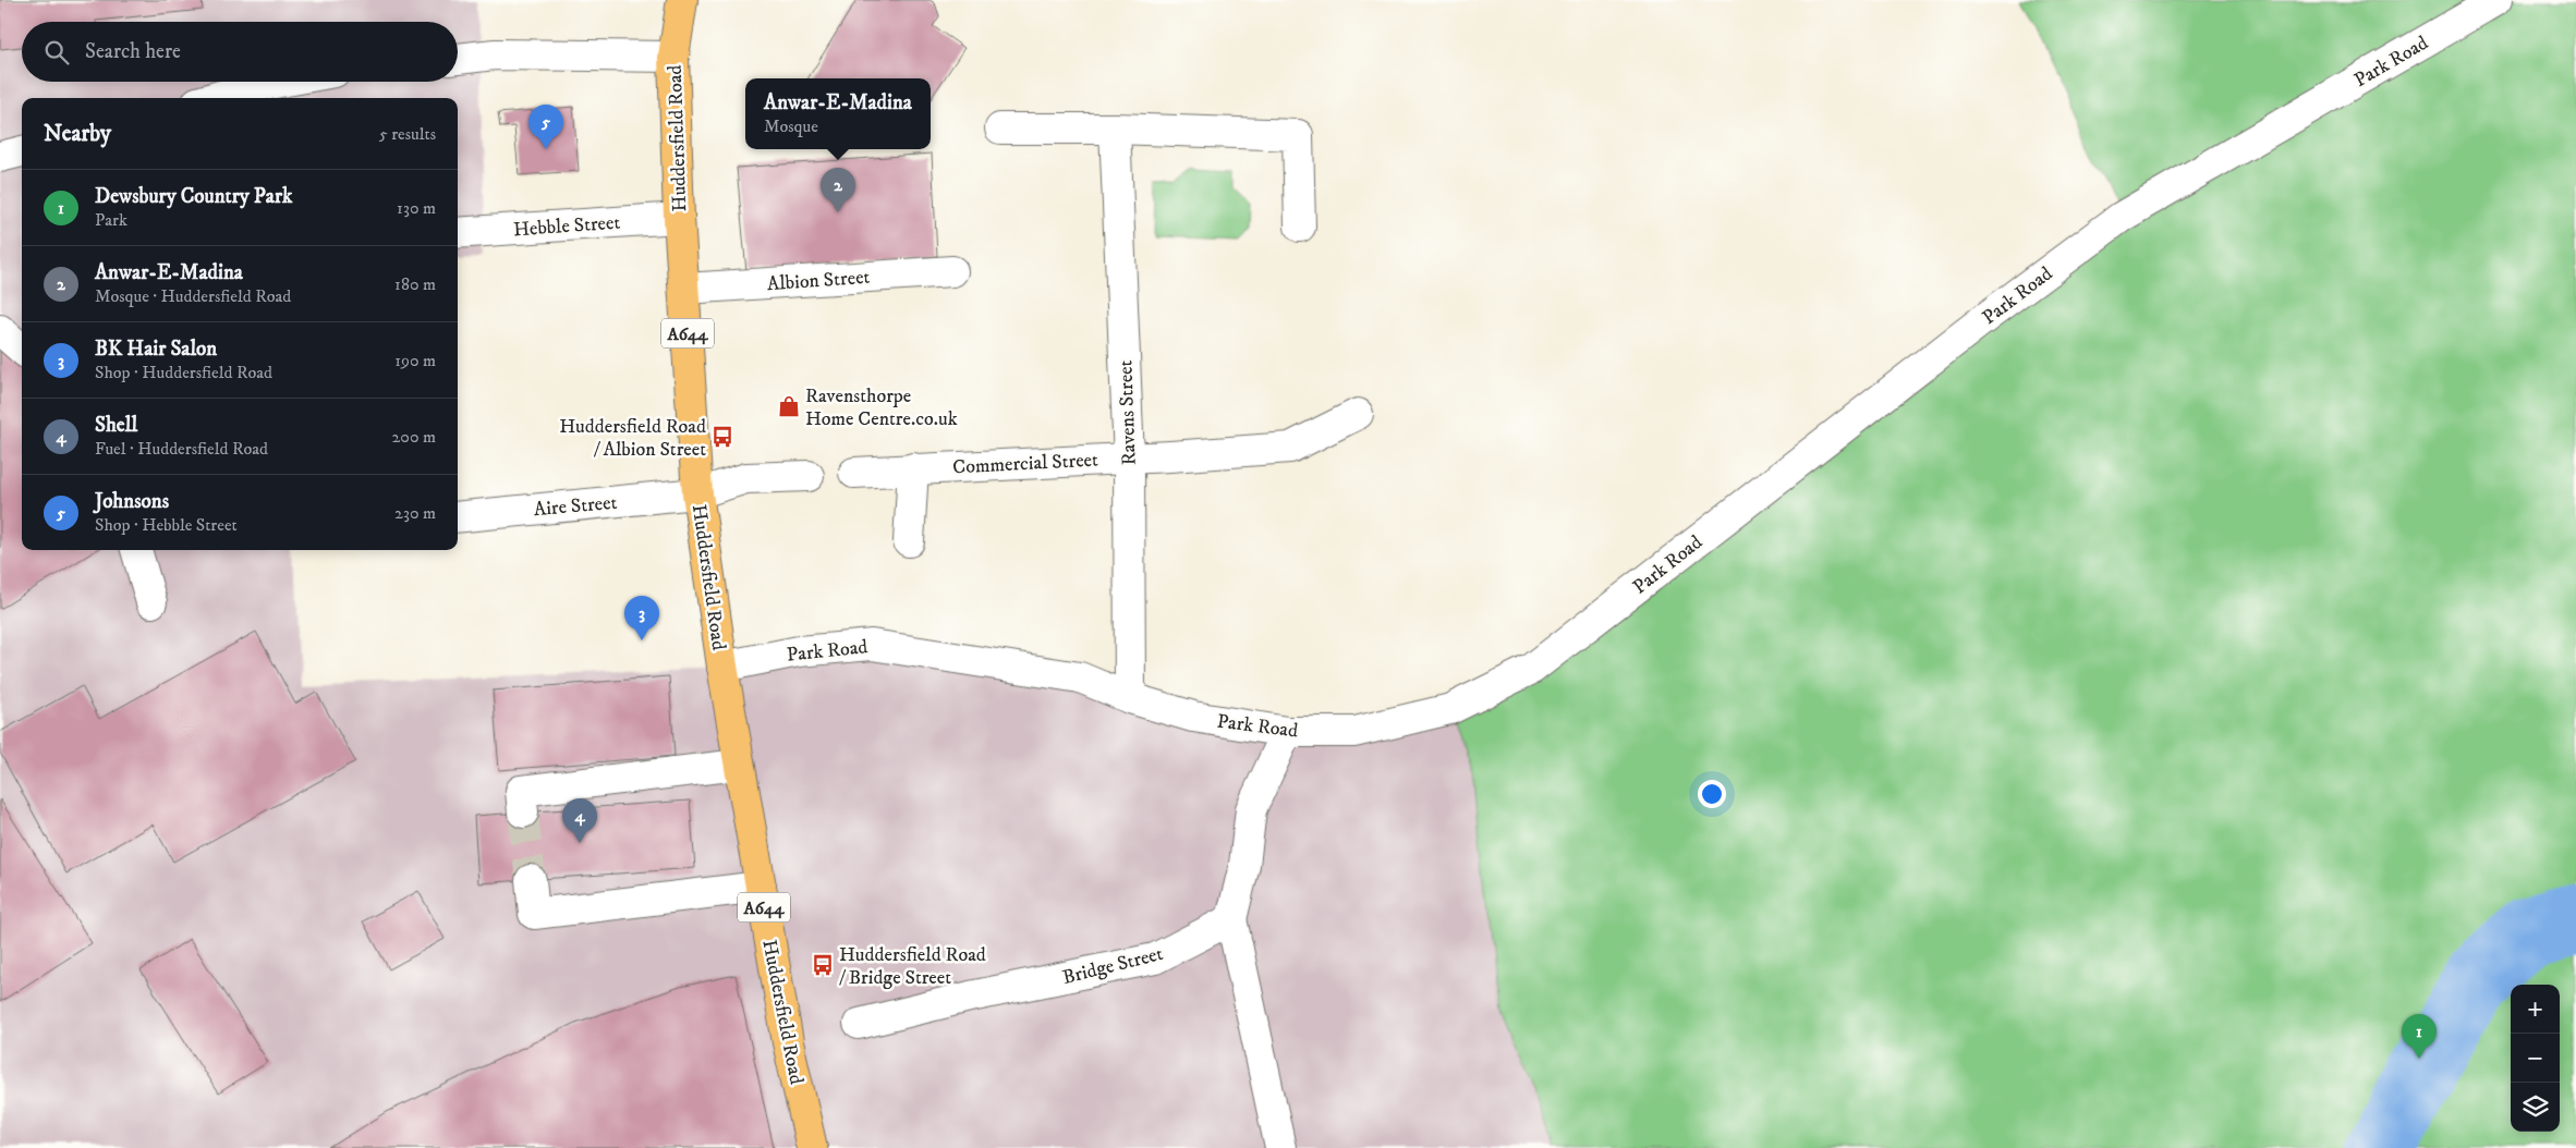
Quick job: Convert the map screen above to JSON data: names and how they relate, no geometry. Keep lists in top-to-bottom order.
{
  "streets": {
    "highway": ["Huddersfield Road", "A644"],
    "street": [
      "Park Road",
      "Hebble Street",
      "Albion Street",
      "Ravens Street",
      "Commercial Street",
      "Aire Street",
      "Bridge Street"
    ]
  },
  "crossings": [
    ["Park Road", "Huddersfield Road"],
    ["Park Road", "Ravens Street"],
    ["Huddersfield Road", "Hebble Street"],
    ["Huddersfield Road", "Albion Street"],
    ["Huddersfield Road", "Aire Street"],
    ["Ravens Street", "Commercial Street"]
  ],
  "places": {
    "shop": ["Ravensthorpe Home Centre.co.uk"],
    "bus stop": ["Huddersfield Road / Albion Street", "Huddersfield Road / Bridge Street"]
  },
  "page": {
    "search": "Search here",
    "popup": ["Anwar-E-Madina", "Mosque"],
    "heading": ["Nearby", "5 results"],
    "pins": [
      "5",
      "2",
      "3",
      "4",
      "1"
    ],
    "list": [
      {
        "mark": "1",
        "name": "Dewsbury Country Park",
        "note": "Park",
        "value": "130 m"
      },
      {
        "mark": "2",
        "name": "Anwar-E-Madina",
        "note": "Mosque · Huddersfield Road",
        "value": "180 m"
      },
      {
        "mark": "3",
        "name": "BK Hair Salon",
        "note": "Shop · Huddersfield Road",
        "value": "190 m"
      },
      {
        "mark": "4",
        "name": "Shell",
        "note": "Fuel · Huddersfield Road",
        "value": "200 m"
      },
      {
        "mark": "5",
        "name": "Johnsons",
        "note": "Shop · Hebble Street",
        "value": "230 m"
      }
    ],
    "map_buttons": ["+", "−"]
  }
}
